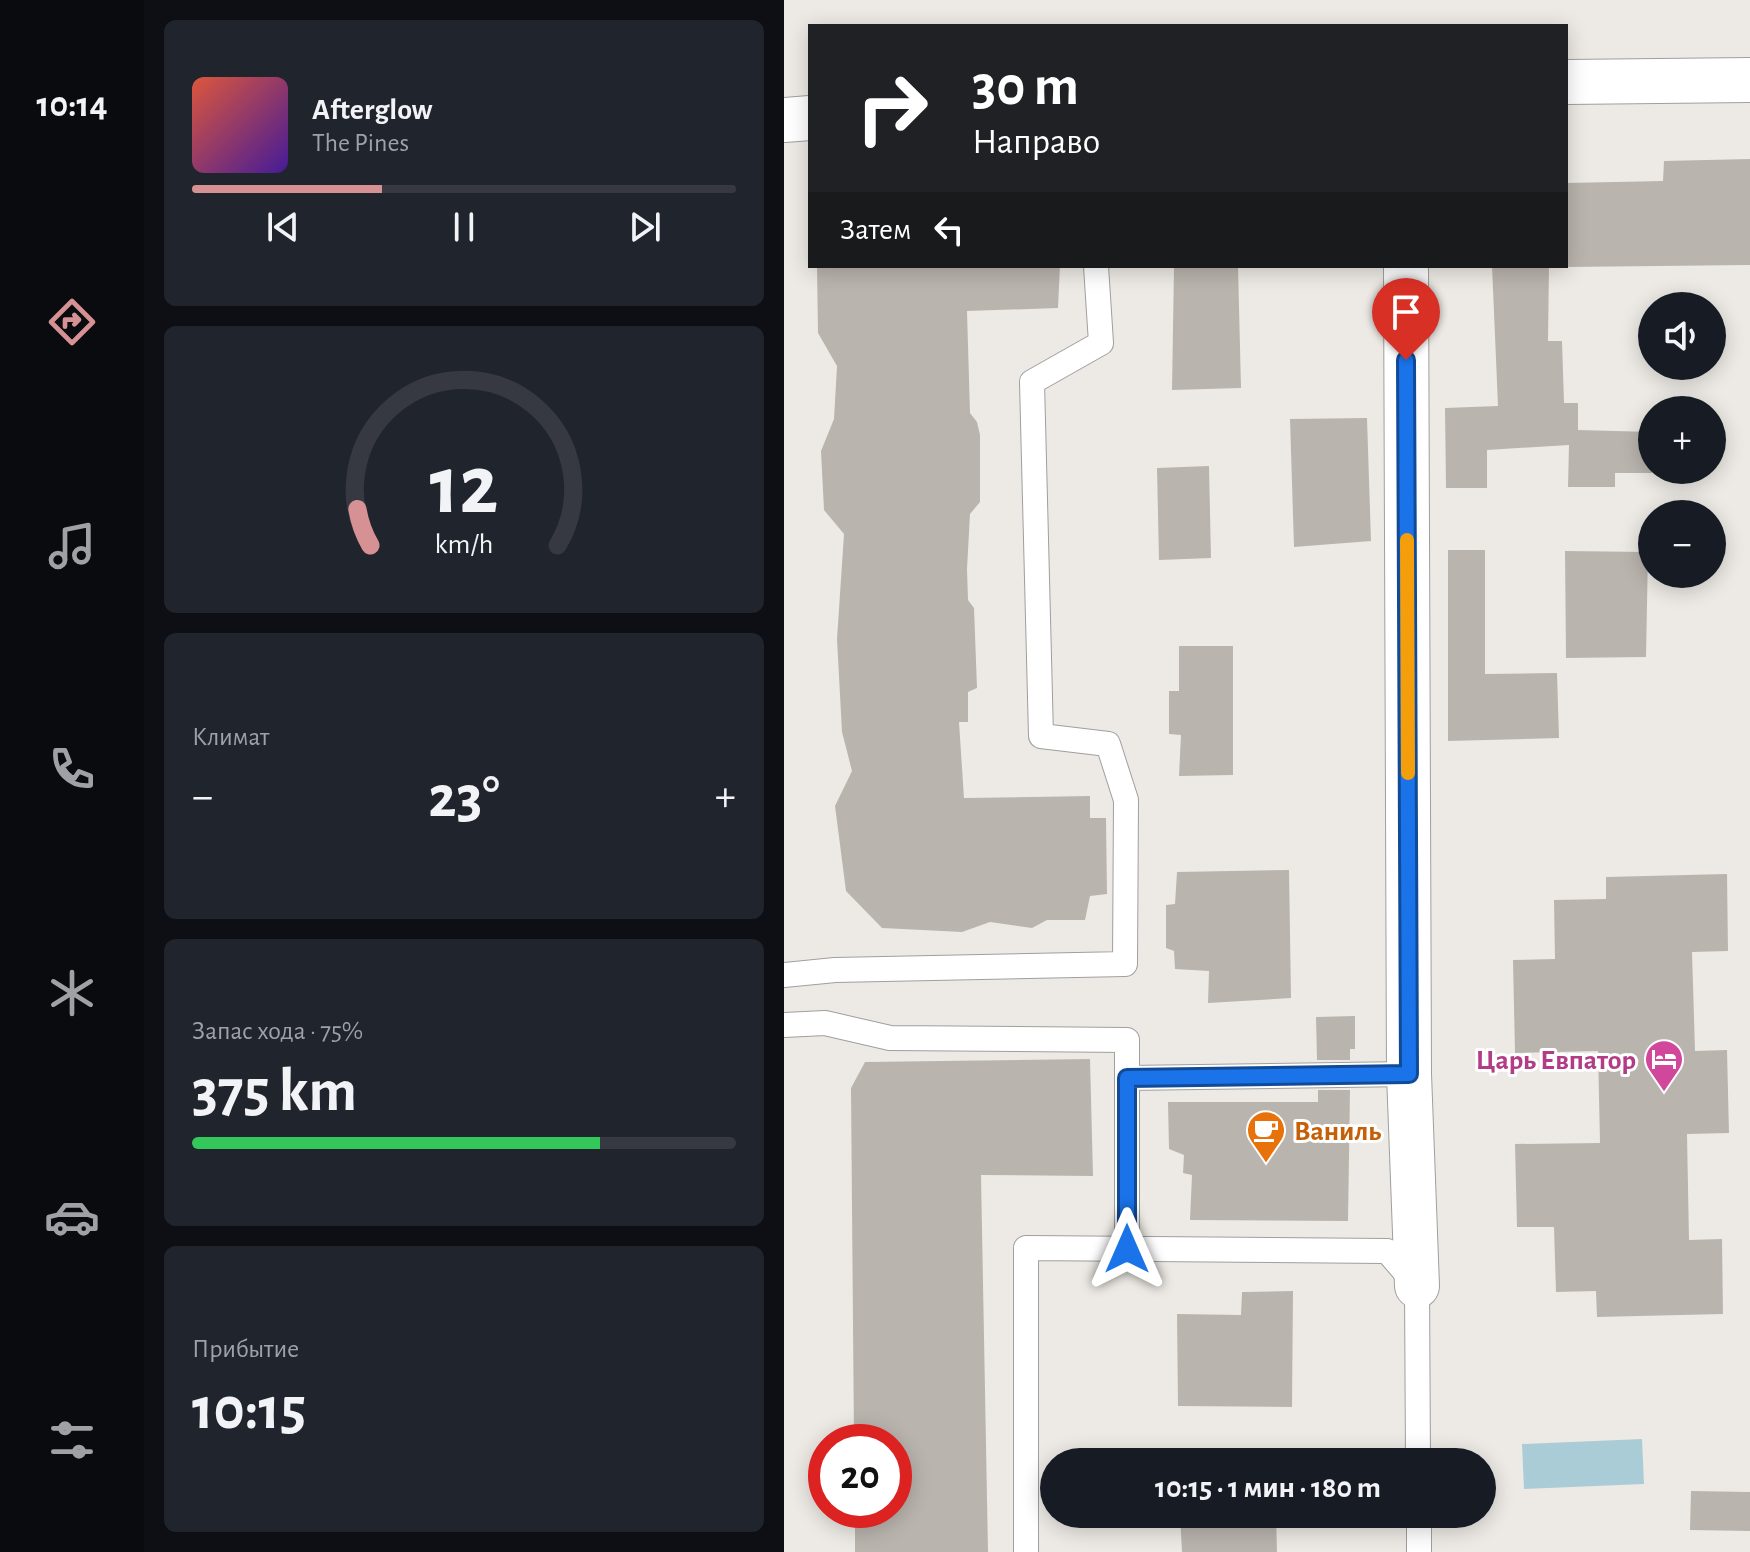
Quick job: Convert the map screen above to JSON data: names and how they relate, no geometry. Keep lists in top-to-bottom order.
{
  "places": {
    "hotel": ["Царь Евпатор"],
    "cafe": ["Ваниль"]
  },
  "page": {
    "tabs": "10:14",
    "turn": ["30 m", "Направо"],
    "song": ["Afterglow", "The Pines"],
    "then": "Затем",
    "map_buttons": ["+", "−"],
    "tile": [
      "Климат",
      ["Запас хода · 75%", "375 km"],
      ["Прибытие", "10:15"]
    ],
    "heat": ["−", "23°", "+"],
    "limit": "20",
    "trip": "10:15 · 1 мин · 180 m",
    "gauge": ["12", "km/h"]
  }
}
